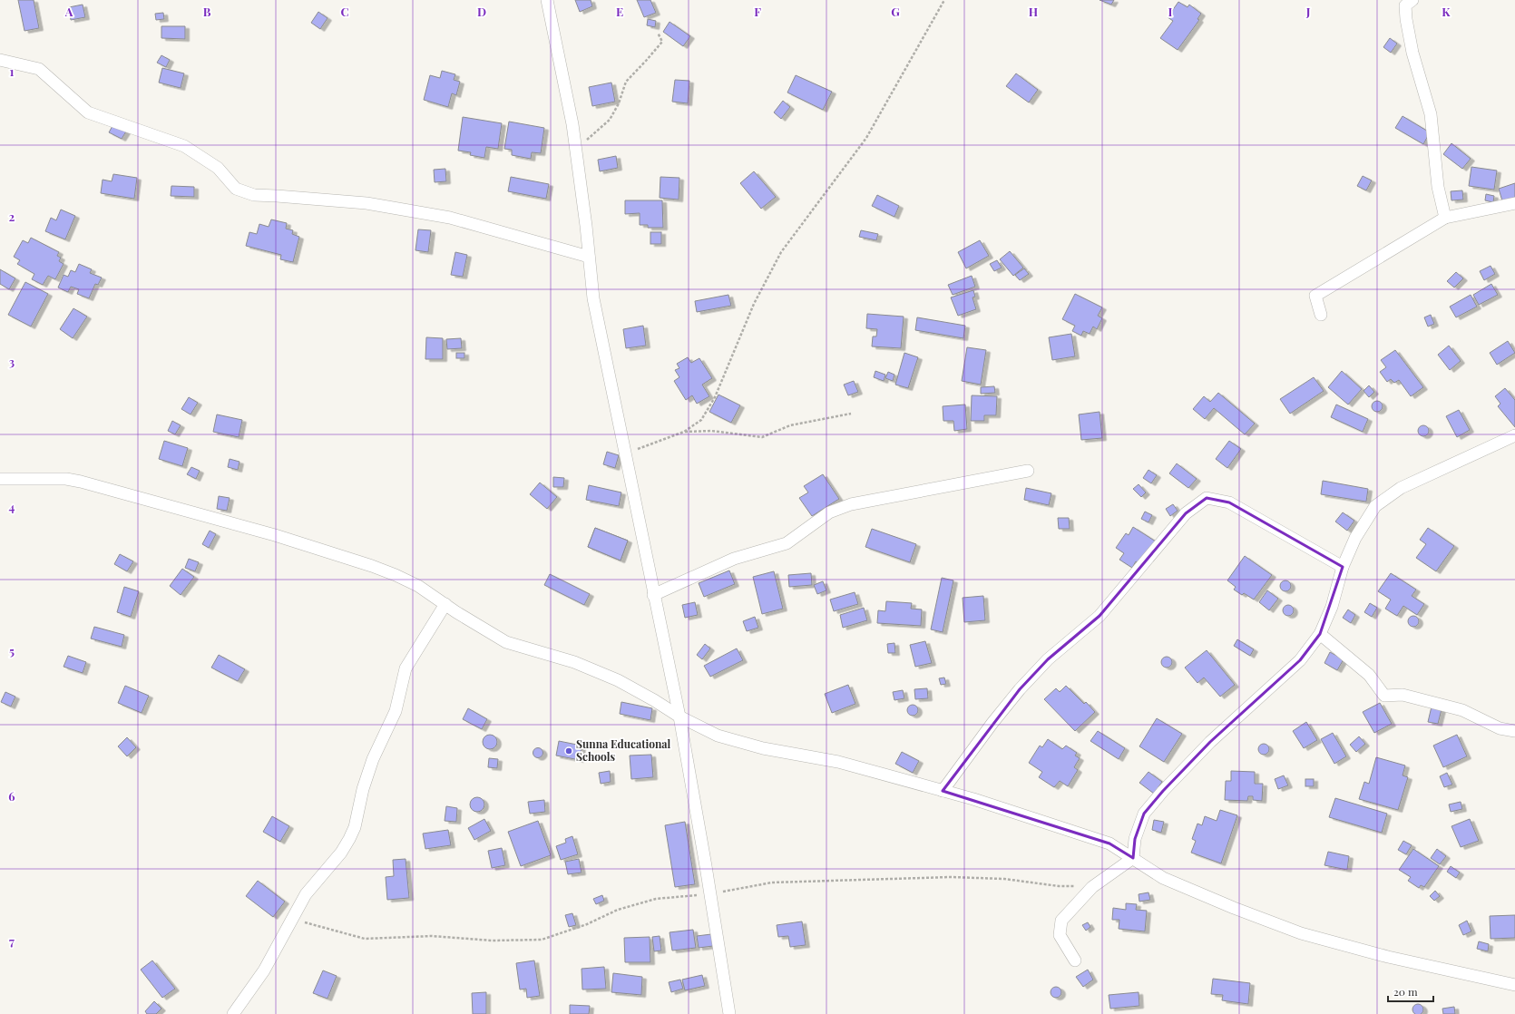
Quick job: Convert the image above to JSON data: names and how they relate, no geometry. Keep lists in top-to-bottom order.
{
  "places": ["Sunna Educational Schools"],
  "scale_bar": "20 m",
  "grid": {
    "columns": [
      "A",
      "B",
      "C",
      "D",
      "E",
      "F",
      "G",
      "H",
      "I",
      "J",
      "K"
    ],
    "rows": [
      "1",
      "2",
      "3",
      "4",
      "5",
      "6",
      "7"
    ]
  }
}
